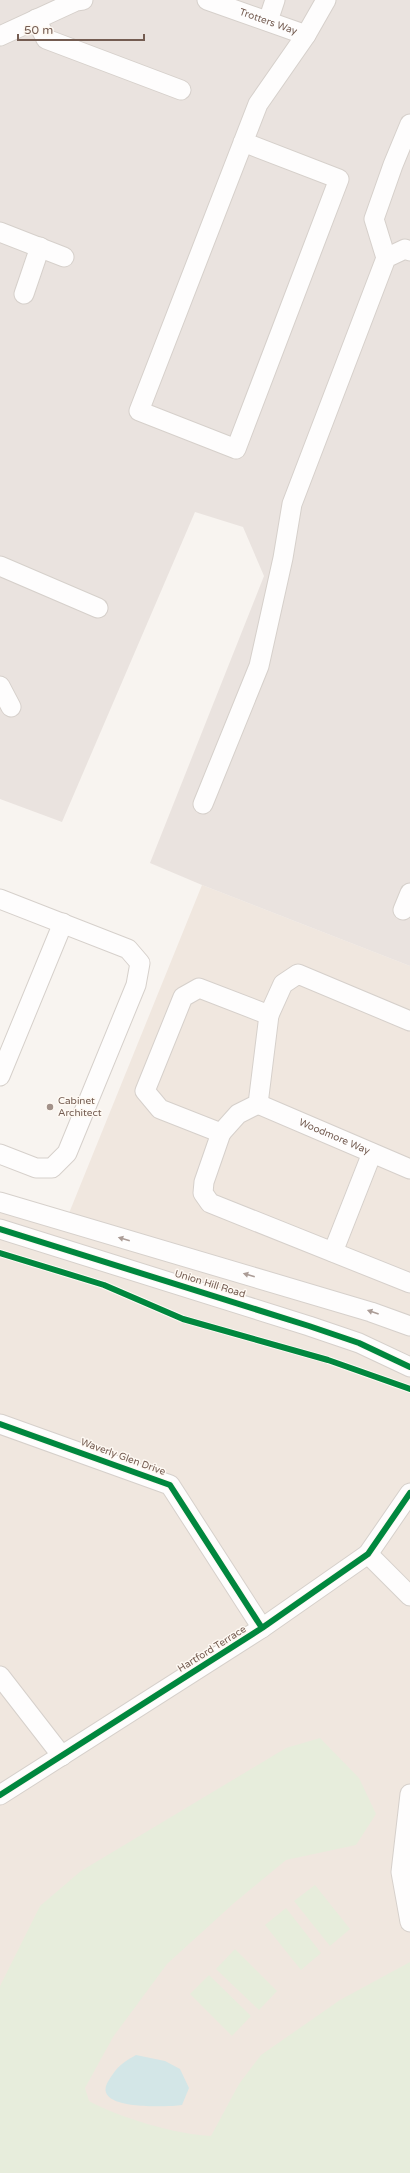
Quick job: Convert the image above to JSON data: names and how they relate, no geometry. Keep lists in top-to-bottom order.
{
  "streets": {
    "street": [
      "Trotters Way",
      "Woodmore Way",
      "Union Hill Road",
      "Waverly Glen Drive",
      "Hartford Terrace"
    ]
  },
  "crossings": [
    ["Waverly Glen Drive", "Hartford Terrace"]
  ],
  "places": ["Cabinet Architect"],
  "scale_bar": "50 m"
}
